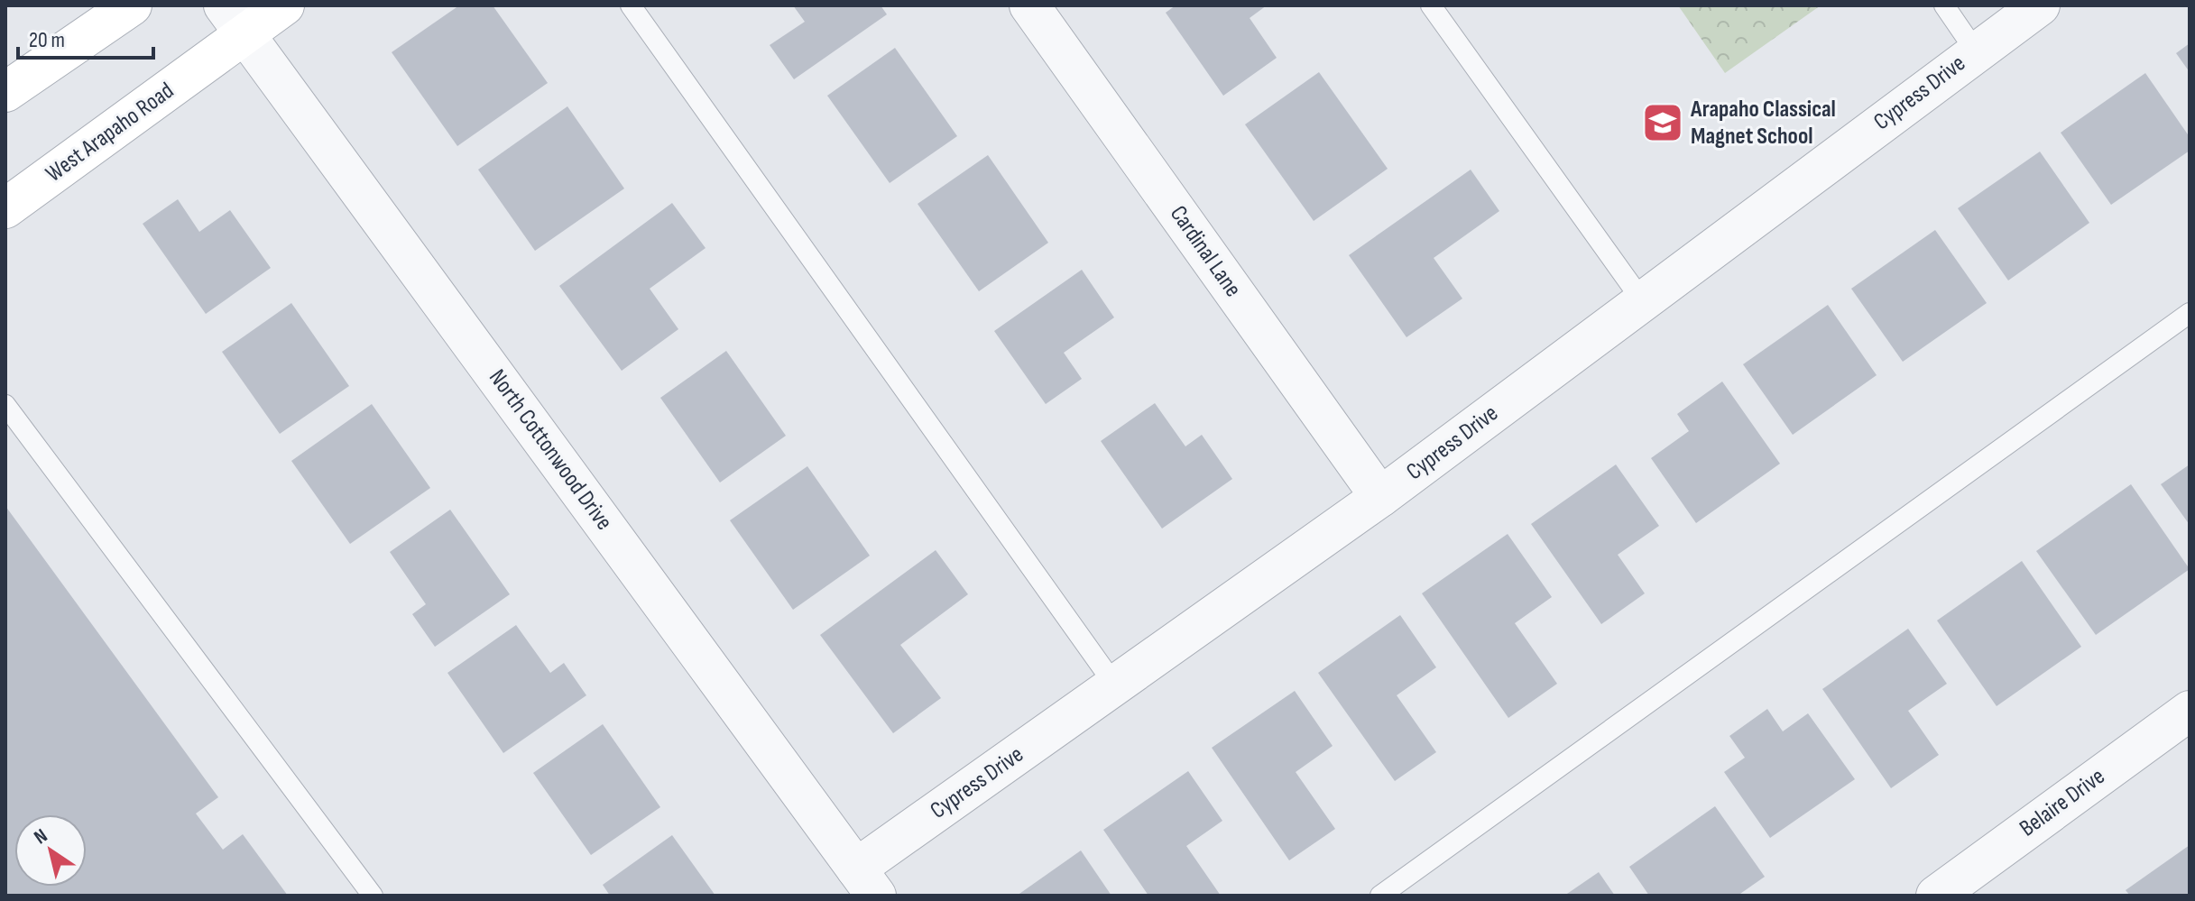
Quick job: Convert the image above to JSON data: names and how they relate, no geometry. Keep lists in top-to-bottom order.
{
  "streets": {
    "main road": ["West Arapaho Road"],
    "street": [
      "Cypress Drive",
      "Cardinal Lane",
      "North Cottonwood Drive",
      "Belaire Drive"
    ]
  },
  "crossings": [
    ["Cypress Drive", "Cardinal Lane"],
    ["Cypress Drive", "North Cottonwood Drive"],
    ["West Arapaho Road", "North Cottonwood Drive"]
  ],
  "places": {
    "school or university": ["Arapaho Classical Magnet School"]
  },
  "scale_bar": "20 m",
  "north": "top left"
}
